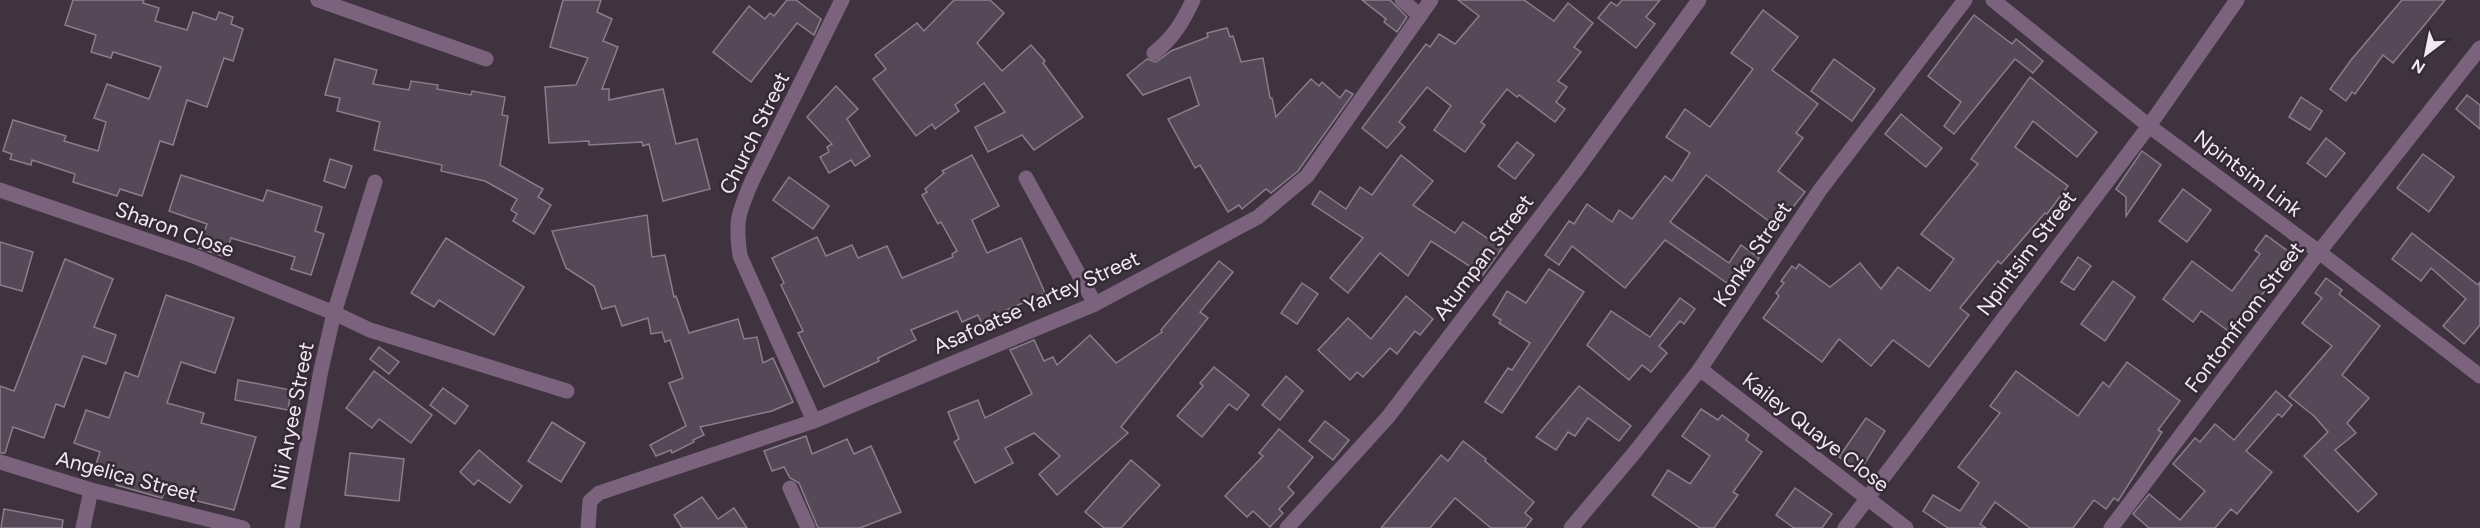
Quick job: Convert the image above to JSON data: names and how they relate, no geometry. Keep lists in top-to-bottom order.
{
  "streets": {
    "street": [
      "Church Street",
      "Npintsim Link",
      "Sharon Close",
      "Npintsim Street",
      "Konka Street",
      "Atumpan Street",
      "Asafoatse Yartey Street",
      "Fontomfrom Street",
      "Nii Aryee Street",
      "Kailey Quaye Close",
      "Angelica Street"
    ]
  },
  "crossings": [
    ["Church Street", "Asafoatse Yartey Street"],
    ["Npintsim Link", "Npintsim Street"],
    ["Npintsim Link", "Fontomfrom Street"],
    ["Sharon Close", "Nii Aryee Street"],
    ["Npintsim Street", "Kailey Quaye Close"],
    ["Konka Street", "Kailey Quaye Close"]
  ],
  "north": "bottom left"
}
